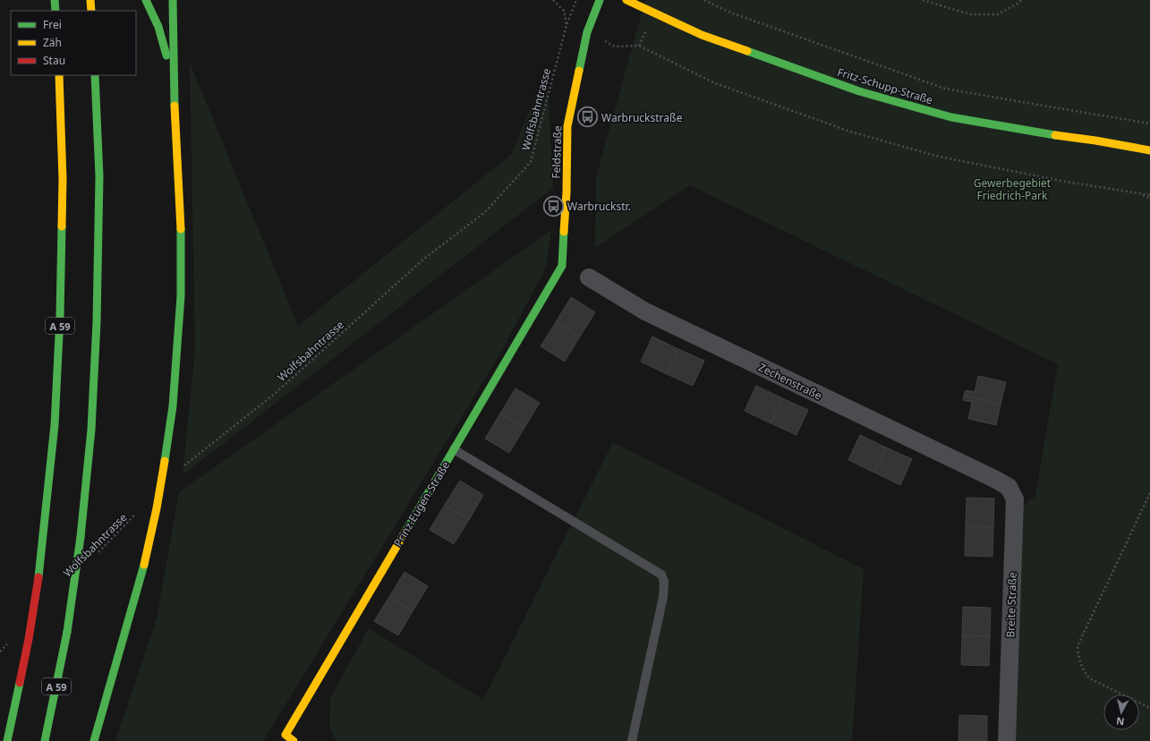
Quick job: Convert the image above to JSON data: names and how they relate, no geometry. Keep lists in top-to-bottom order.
{
  "streets": {
    "main road": [
      "Fritz-Schupp-Straße",
      "Feldstraße",
      "A 59",
      "Prinz-Eugen-Straße"
    ],
    "street": ["Zechenstraße", "Breite Straße"],
    "path": ["Wolfsbahntrasse"]
  },
  "crossings": [
    ["Feldstraße", "Prinz-Eugen-Straße"],
    ["Zechenstraße", "Breite Straße"]
  ],
  "parks": ["Gewerbegebiet Friedrich-Park"],
  "places": {
    "bus stop": ["Warbruckstraße", "Warbruckstr."]
  },
  "legend": ["Frei", "Zäh", "Stau"],
  "north": "bottom"
}
